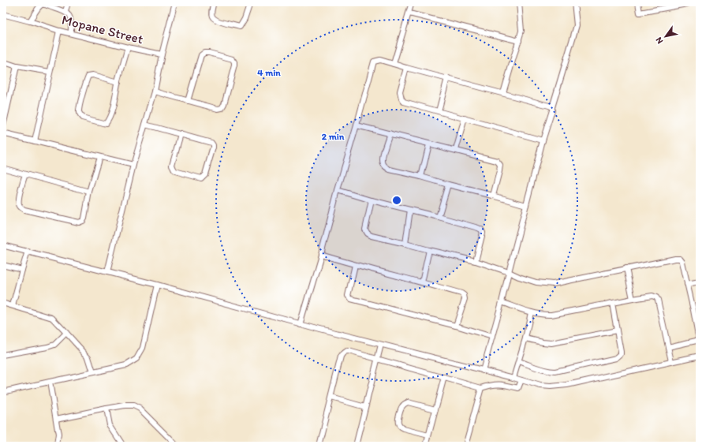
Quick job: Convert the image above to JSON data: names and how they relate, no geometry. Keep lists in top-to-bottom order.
{
  "streets": {
    "street": ["Mopane Street"]
  },
  "north": "bottom left",
  "rings": ["4 min", "2 min"]
}
